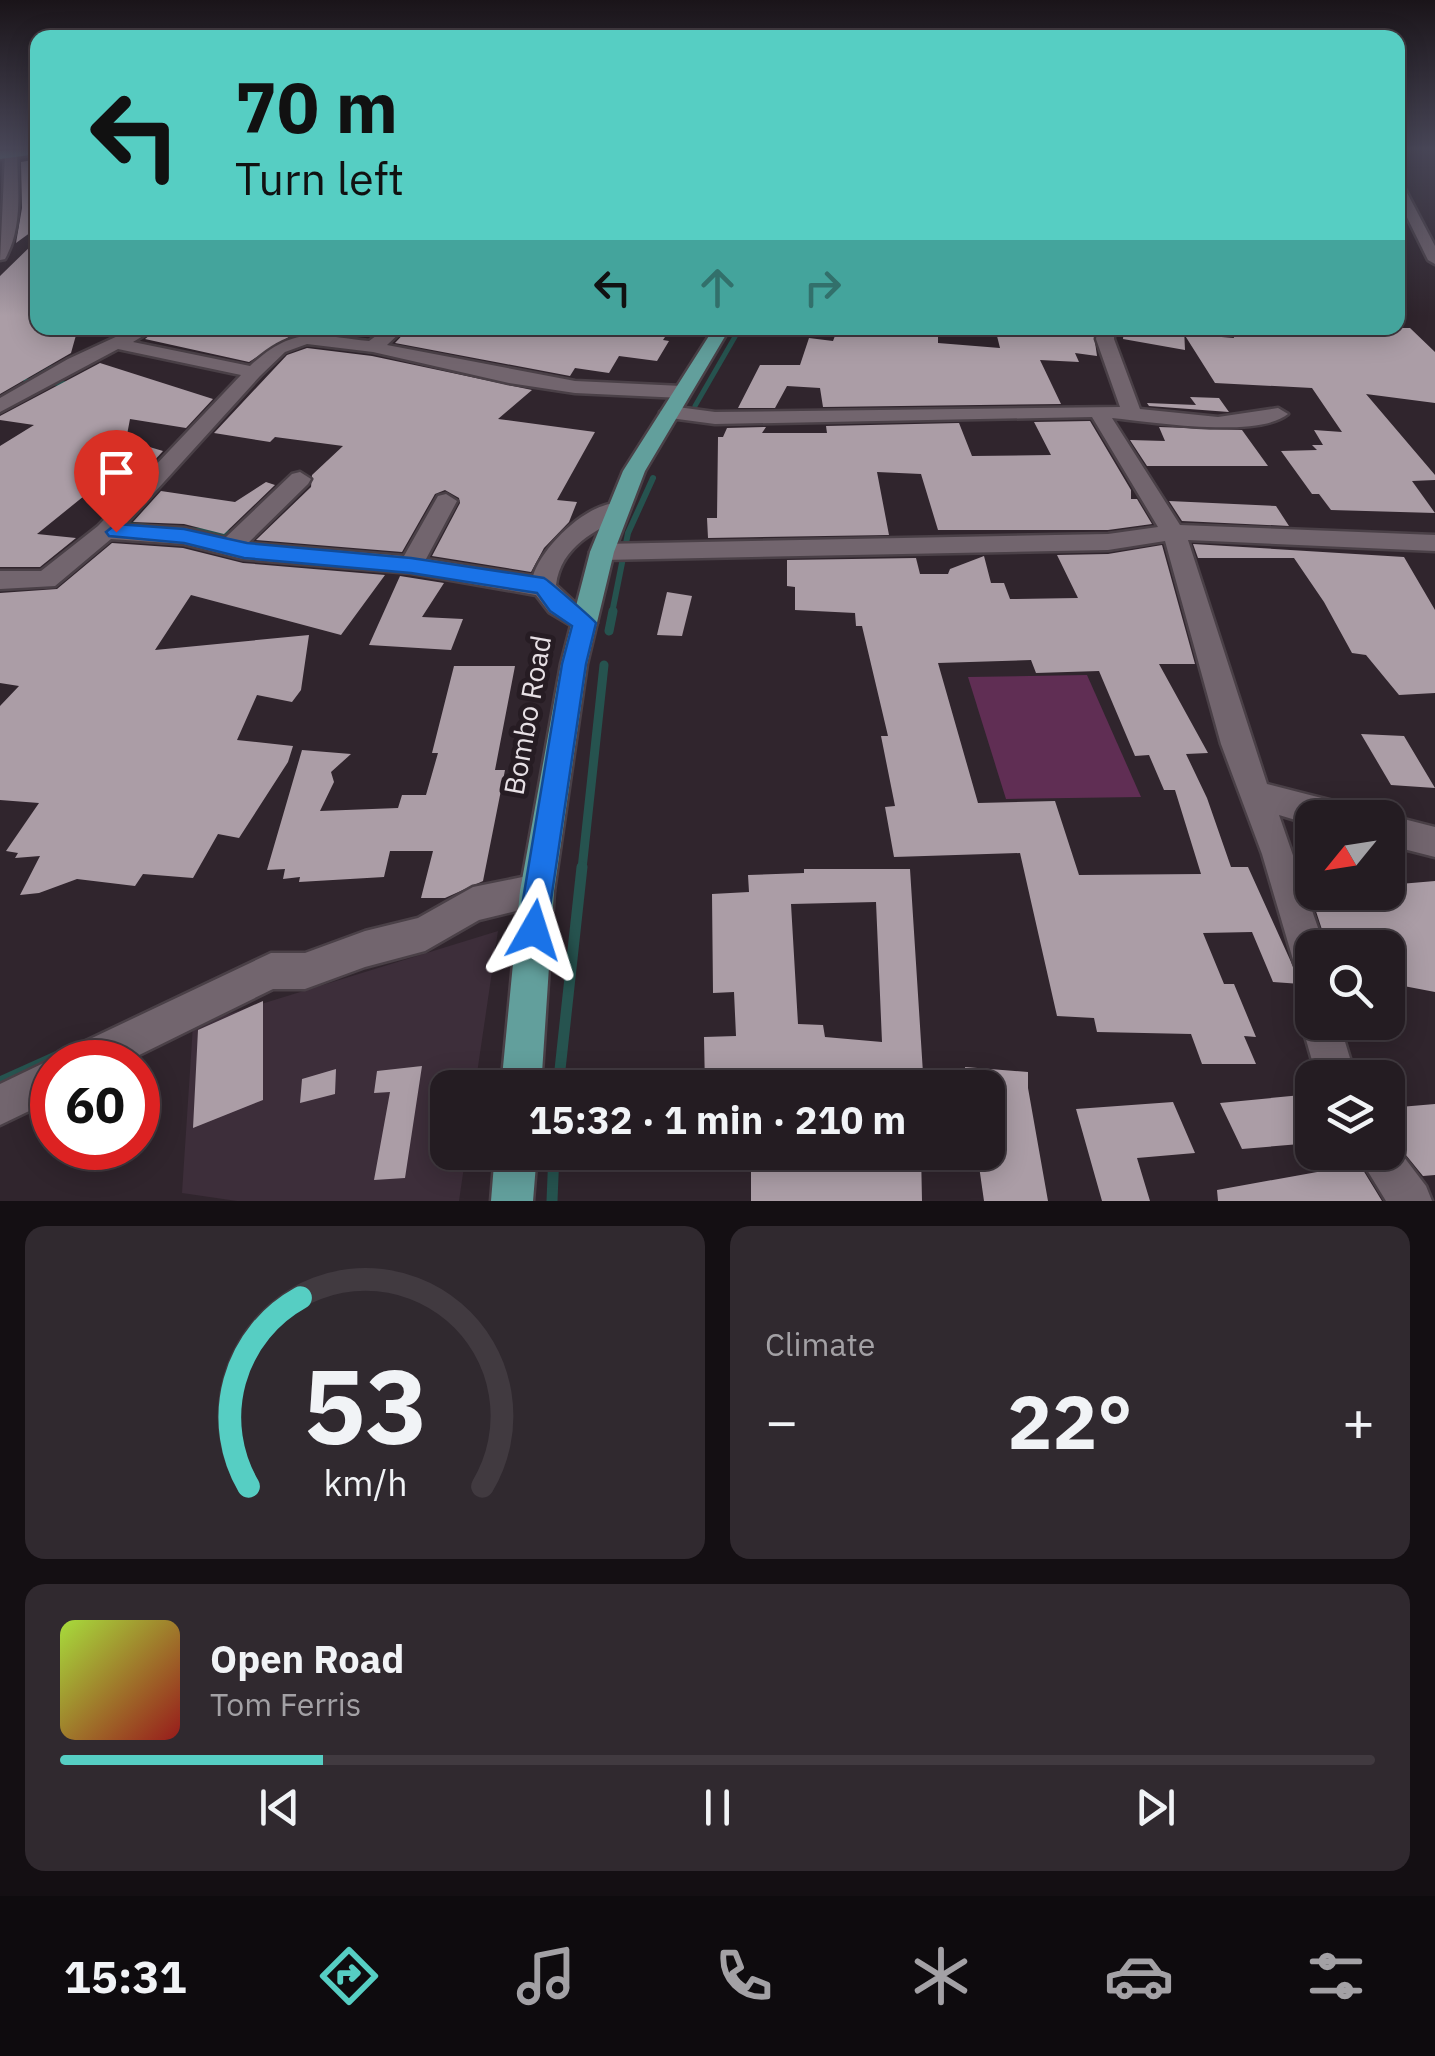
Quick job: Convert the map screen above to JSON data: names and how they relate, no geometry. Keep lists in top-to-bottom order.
{
  "streets": {
    "main road": ["Bombo Road"]
  },
  "north": "bottom left",
  "page": {
    "turn": ["70 m", "Turn left"],
    "limit": "60",
    "trip": "15:32 · 1 min · 210 m",
    "tile": "Climate",
    "heat": ["−", "22°", "+"],
    "song": ["Open Road", "Tom Ferris"],
    "tabs": "15:31",
    "gauge": ["53", "km/h"]
  }
}
